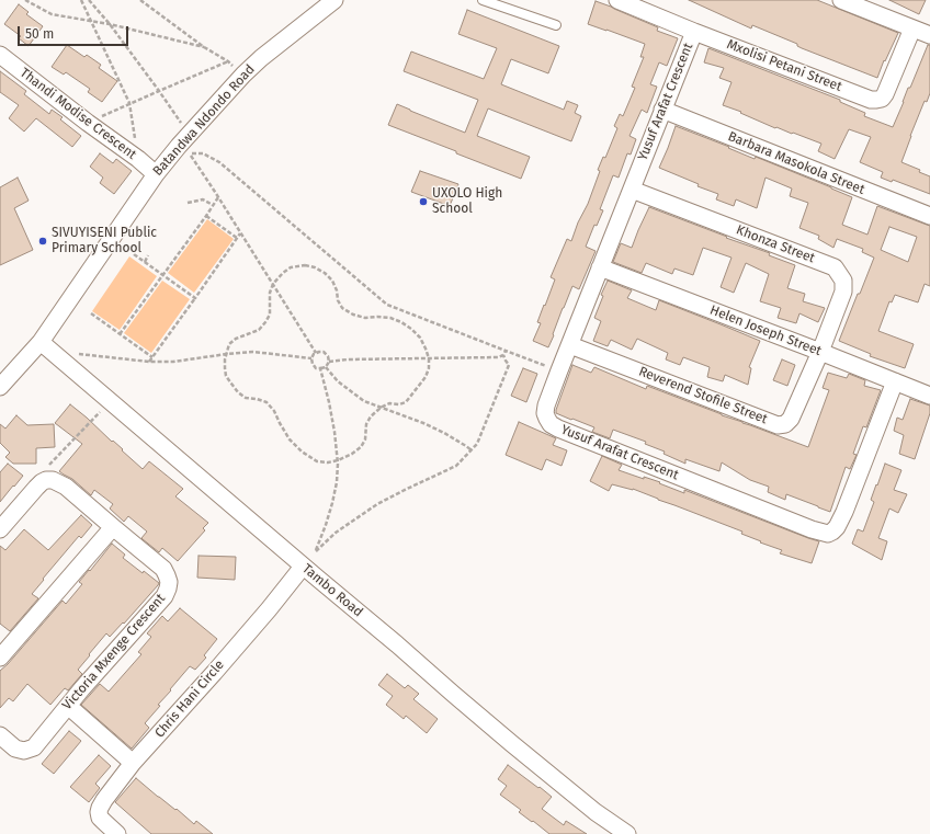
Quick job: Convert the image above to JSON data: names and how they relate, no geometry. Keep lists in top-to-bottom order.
{
  "streets": {
    "street": [
      "Mxolisi Petani Street",
      "Yusuf Arafat Crescent",
      "Thandi Modise Crescent",
      "Batandwa Ndondo Road",
      "Barbara Masokola Street",
      "Khonza Street",
      "Helen Joseph Street",
      "Reverend Stofile Street",
      "Tambo Road",
      "Victoria Mxenge Crescent",
      "Chris Hani Circle"
    ]
  },
  "crossings": [
    ["Mxolisi Petani Street", "Yusuf Arafat Crescent"],
    ["Yusuf Arafat Crescent", "Barbara Masokola Street"],
    ["Yusuf Arafat Crescent", "Khonza Street"],
    ["Yusuf Arafat Crescent", "Helen Joseph Street"],
    ["Yusuf Arafat Crescent", "Reverend Stofile Street"],
    ["Thandi Modise Crescent", "Batandwa Ndondo Road"],
    ["Batandwa Ndondo Road", "Tambo Road"],
    ["Khonza Street", "Helen Joseph Street"],
    ["Khonza Street", "Reverend Stofile Street"],
    ["Helen Joseph Street", "Reverend Stofile Street"],
    ["Tambo Road", "Chris Hani Circle"]
  ],
  "places": ["UXOLO High School", "SIVUYISENI Public Primary School"],
  "scale_bar": "50 m"
}
